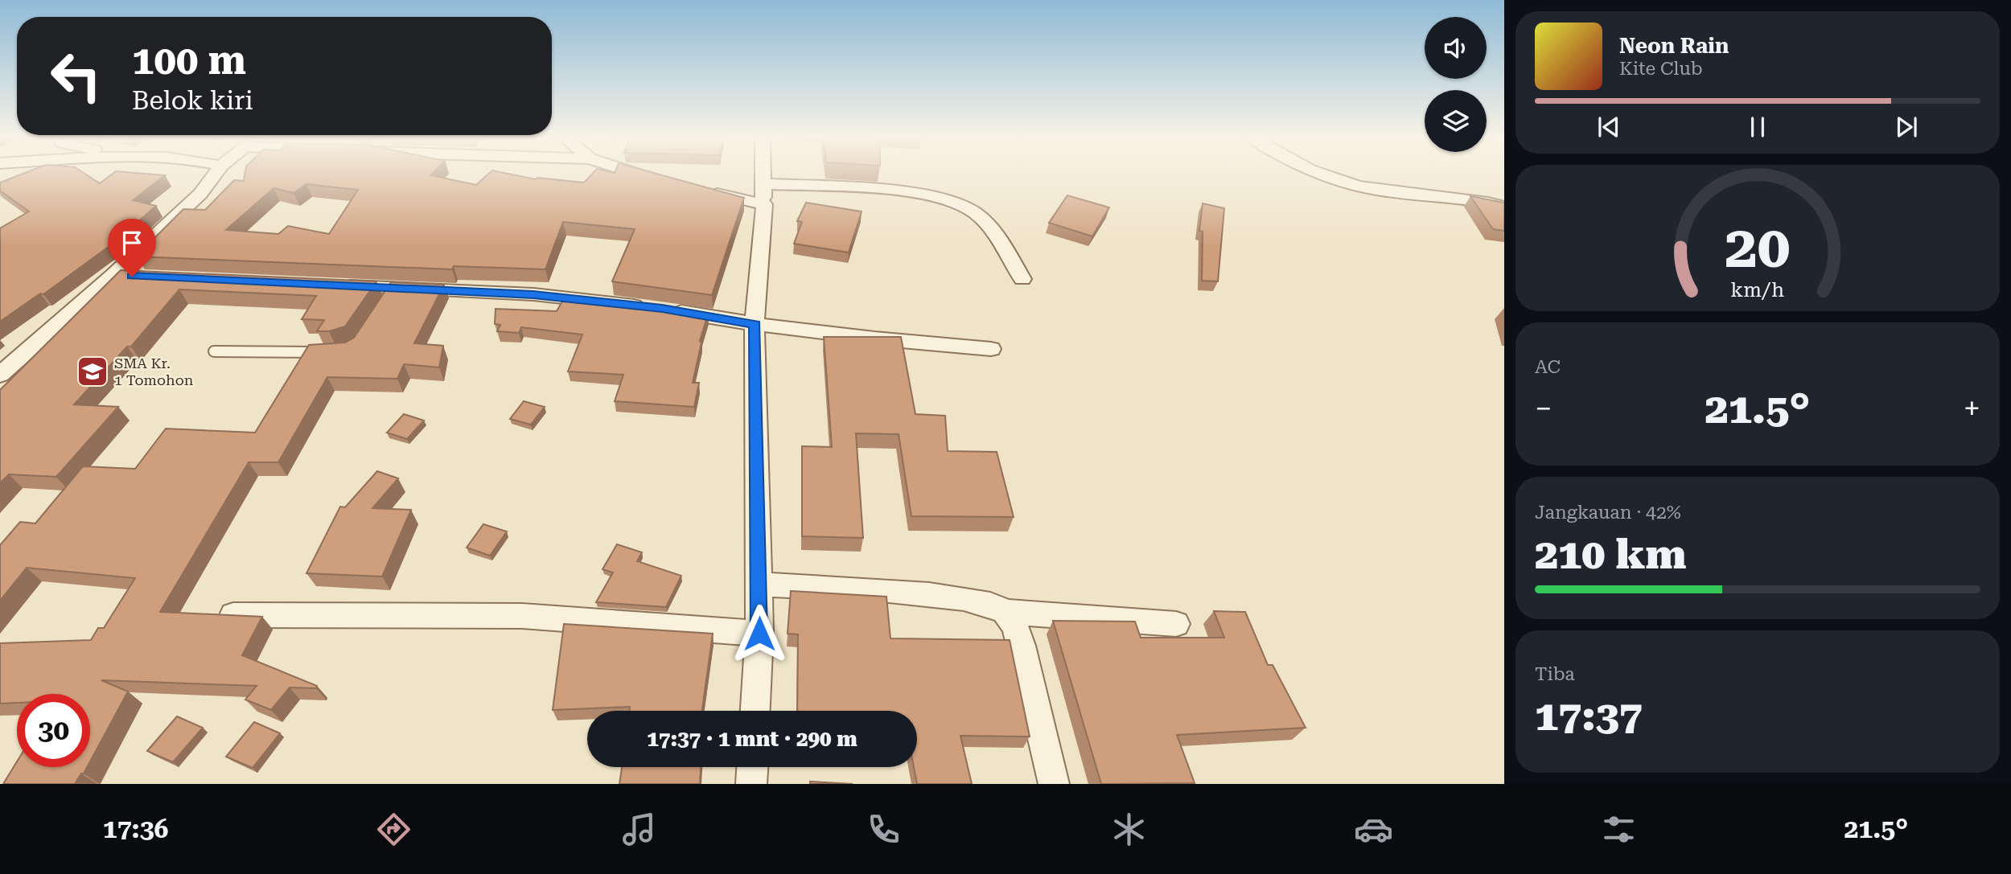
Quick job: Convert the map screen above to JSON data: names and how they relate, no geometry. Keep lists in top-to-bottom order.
{
  "places": {
    "school or university": ["SMA Kr. 1 Tomohon"]
  },
  "page": {
    "turn": ["100 m", "Belok kiri"],
    "song": ["Neon Rain", "Kite Club"],
    "tile": [
      "AC",
      ["Jangkauan · 42%", "210 km"],
      ["Tiba", "17:37"]
    ],
    "heat": ["−", "21.5°", "+"],
    "limit": "30",
    "trip": "17:37 · 1 mnt · 290 m",
    "tabs": ["17:36", "21.5°"],
    "gauge": ["20", "km/h"]
  }
}
